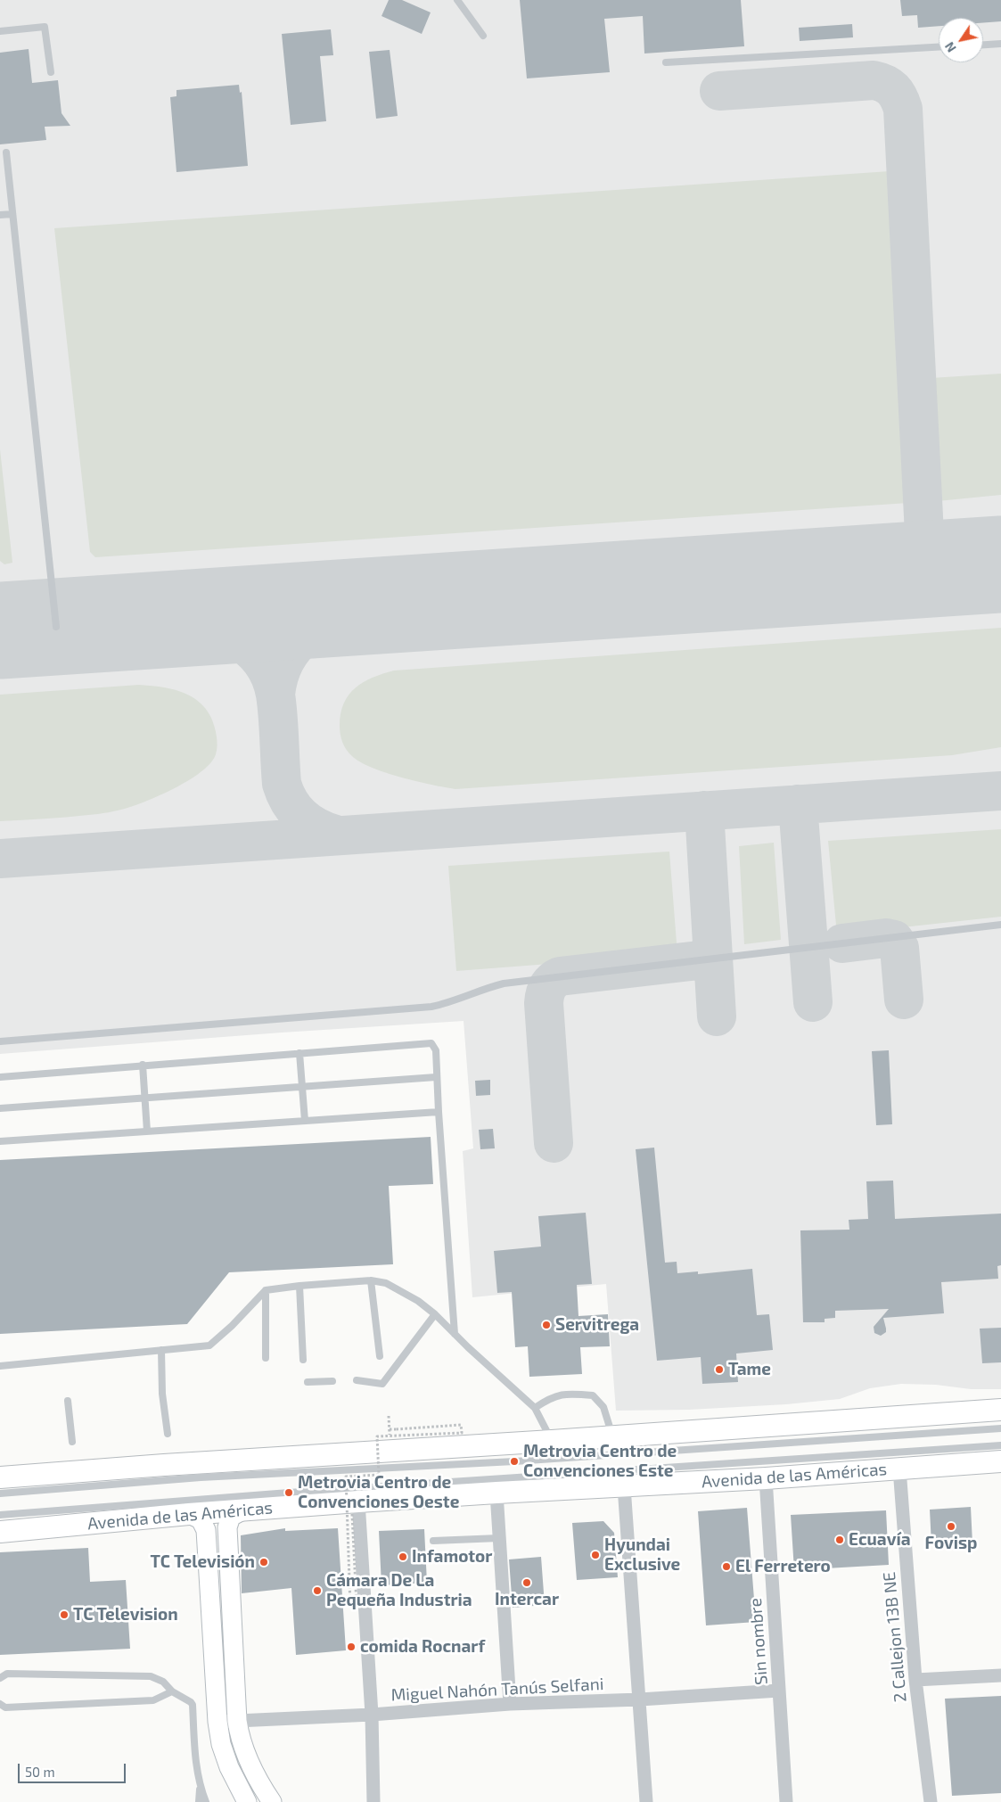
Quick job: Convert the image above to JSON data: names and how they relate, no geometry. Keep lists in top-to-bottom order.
{
  "streets": {
    "main road": ["Avenida de las Américas"],
    "street": ["2 Callejon 13B NE", "Sin nombre", "Miguel Nahón Tanús Selfani"]
  },
  "crossings": [
    ["Avenida de las Américas", "2 Callejon 13B NE"],
    ["Avenida de las Américas", "Sin nombre"],
    ["Sin nombre", "Miguel Nahón Tanús Selfani"]
  ],
  "places": [
    "Servitrega",
    "Tame",
    "Metrovia Centro de Convenciones Este",
    "Metrovia Centro de Convenciones Oeste",
    "Fovisp",
    "Ecuavía",
    "Hyundai Exclusive",
    "Infamotor",
    "TC Televisión",
    "El Ferretero",
    "Intercar",
    "Cámara De La Pequeña Industria",
    "TC Television",
    "comida Rocnarf"
  ],
  "scale_bar": "50 m",
  "north": "bottom left"
}
